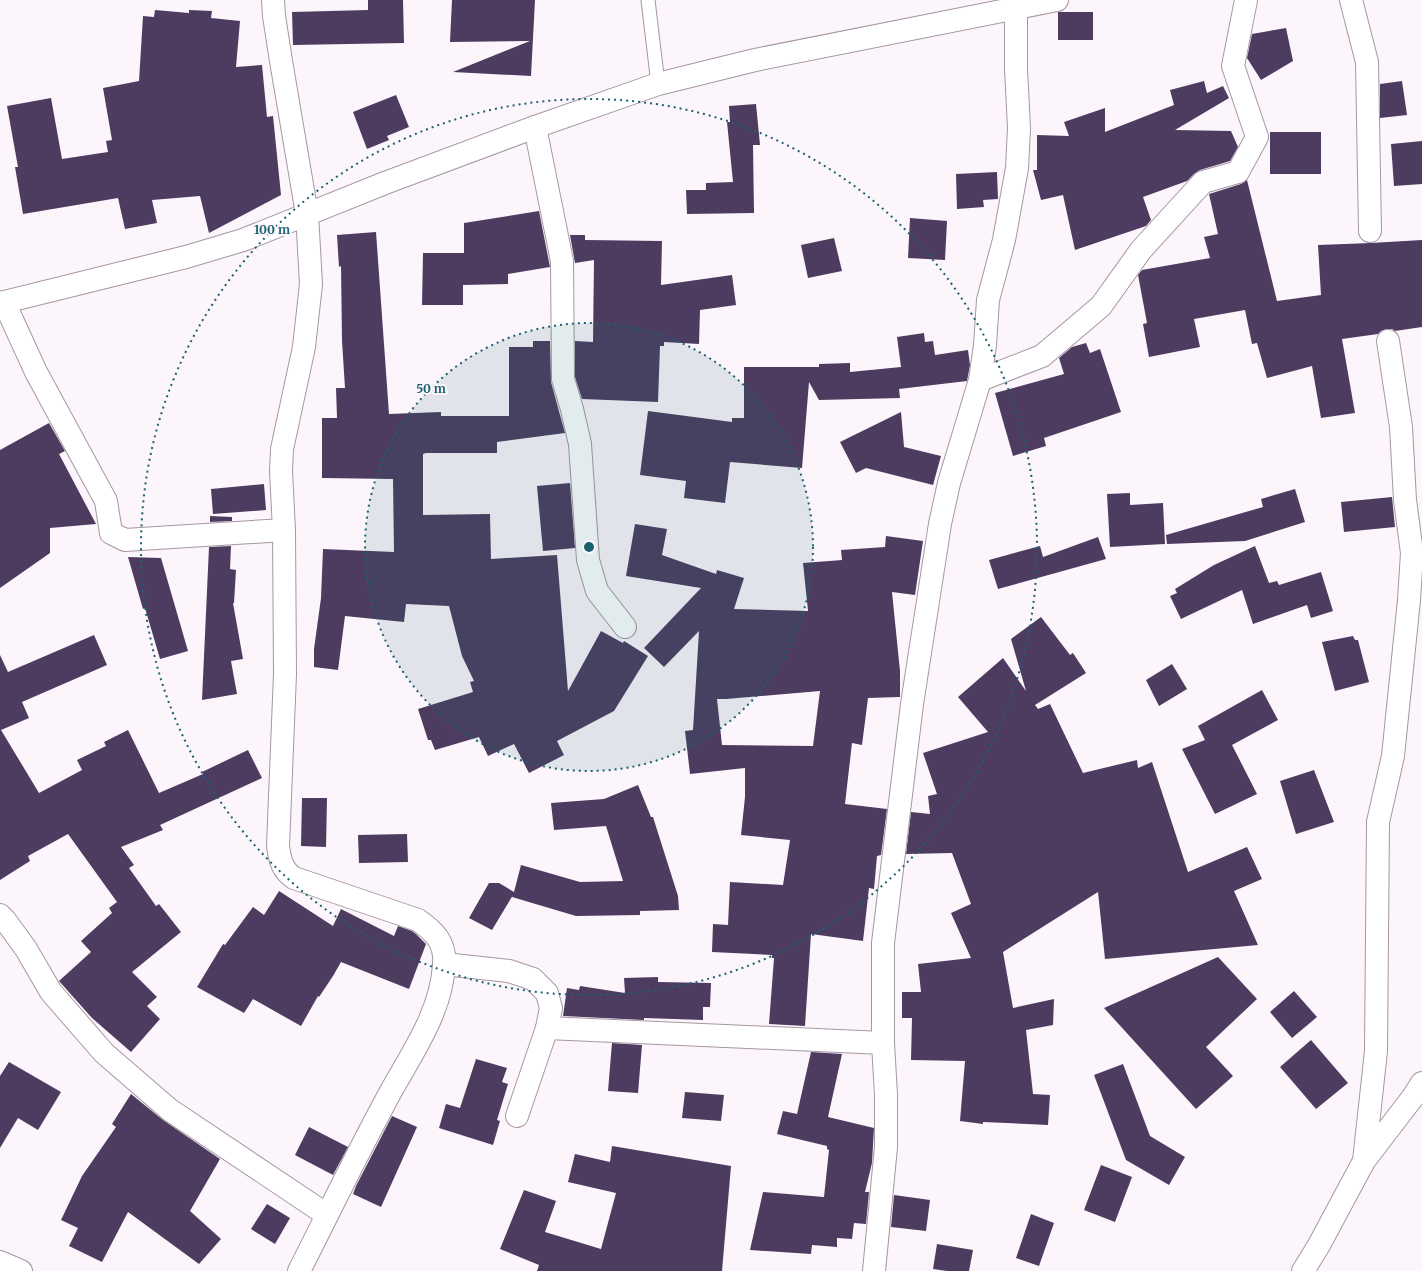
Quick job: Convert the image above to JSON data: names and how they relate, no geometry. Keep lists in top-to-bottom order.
{
  "rings": ["100 m", "50 m"]
}
